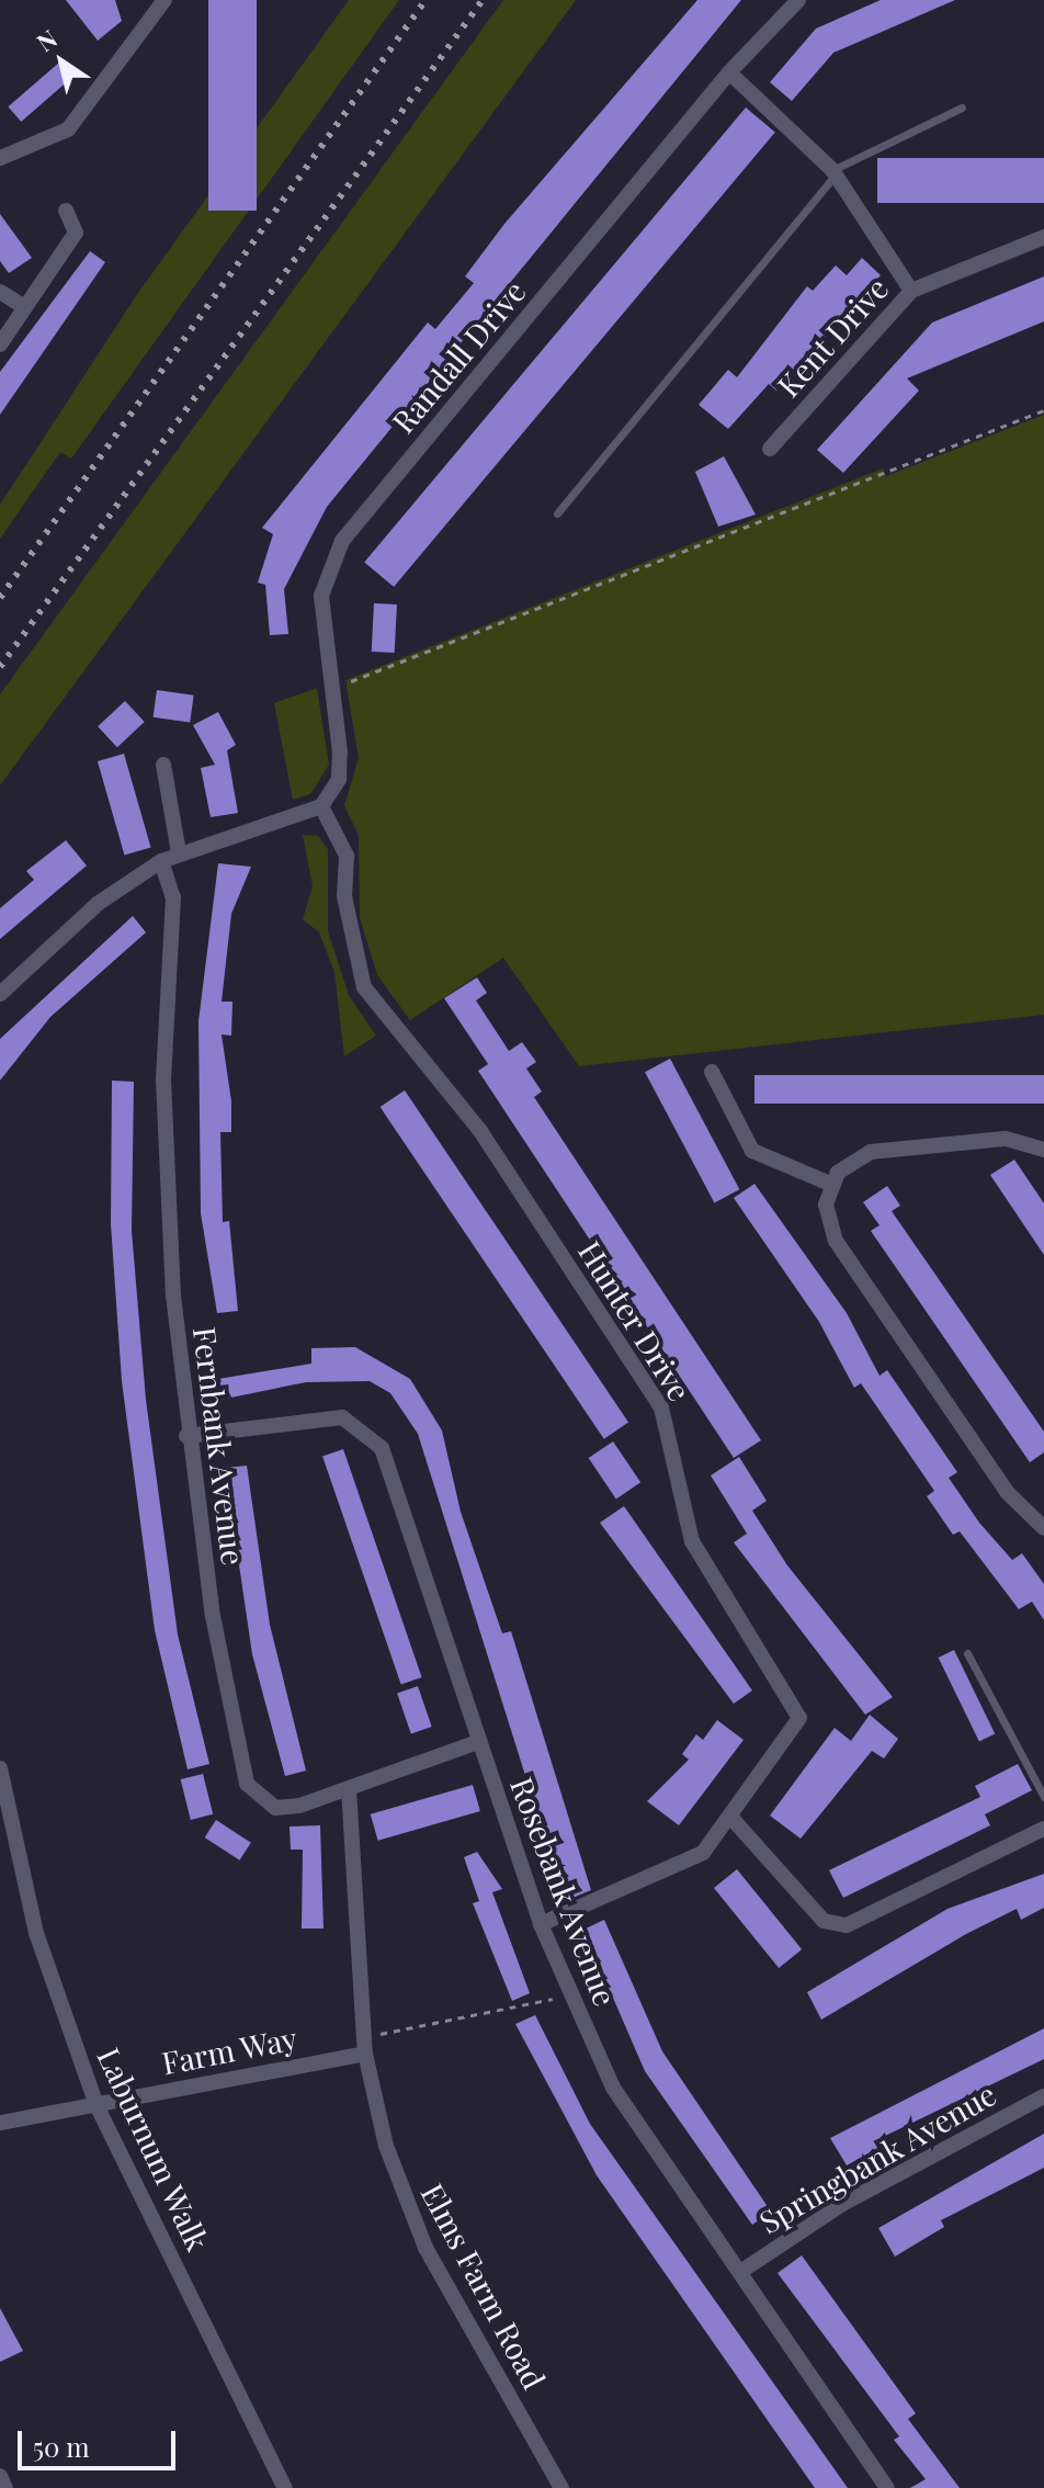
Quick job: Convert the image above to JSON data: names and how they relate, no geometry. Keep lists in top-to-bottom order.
{
  "streets": {
    "street": [
      "Kent Drive",
      "Randall Drive",
      "Hunter Drive",
      "Fernbank Avenue",
      "Rosebank Avenue",
      "Farm Way",
      "Laburnum Walk",
      "Springbank Avenue",
      "Elms Farm Road"
    ]
  },
  "crossings": [
    ["Randall Drive", "Hunter Drive"],
    ["Hunter Drive", "Rosebank Avenue"],
    ["Fernbank Avenue", "Rosebank Avenue"],
    ["Fernbank Avenue", "Elms Farm Road"],
    ["Rosebank Avenue", "Springbank Avenue"],
    ["Farm Way", "Laburnum Walk"],
    ["Farm Way", "Elms Farm Road"]
  ],
  "scale_bar": "50 m",
  "north": "top left"
}
